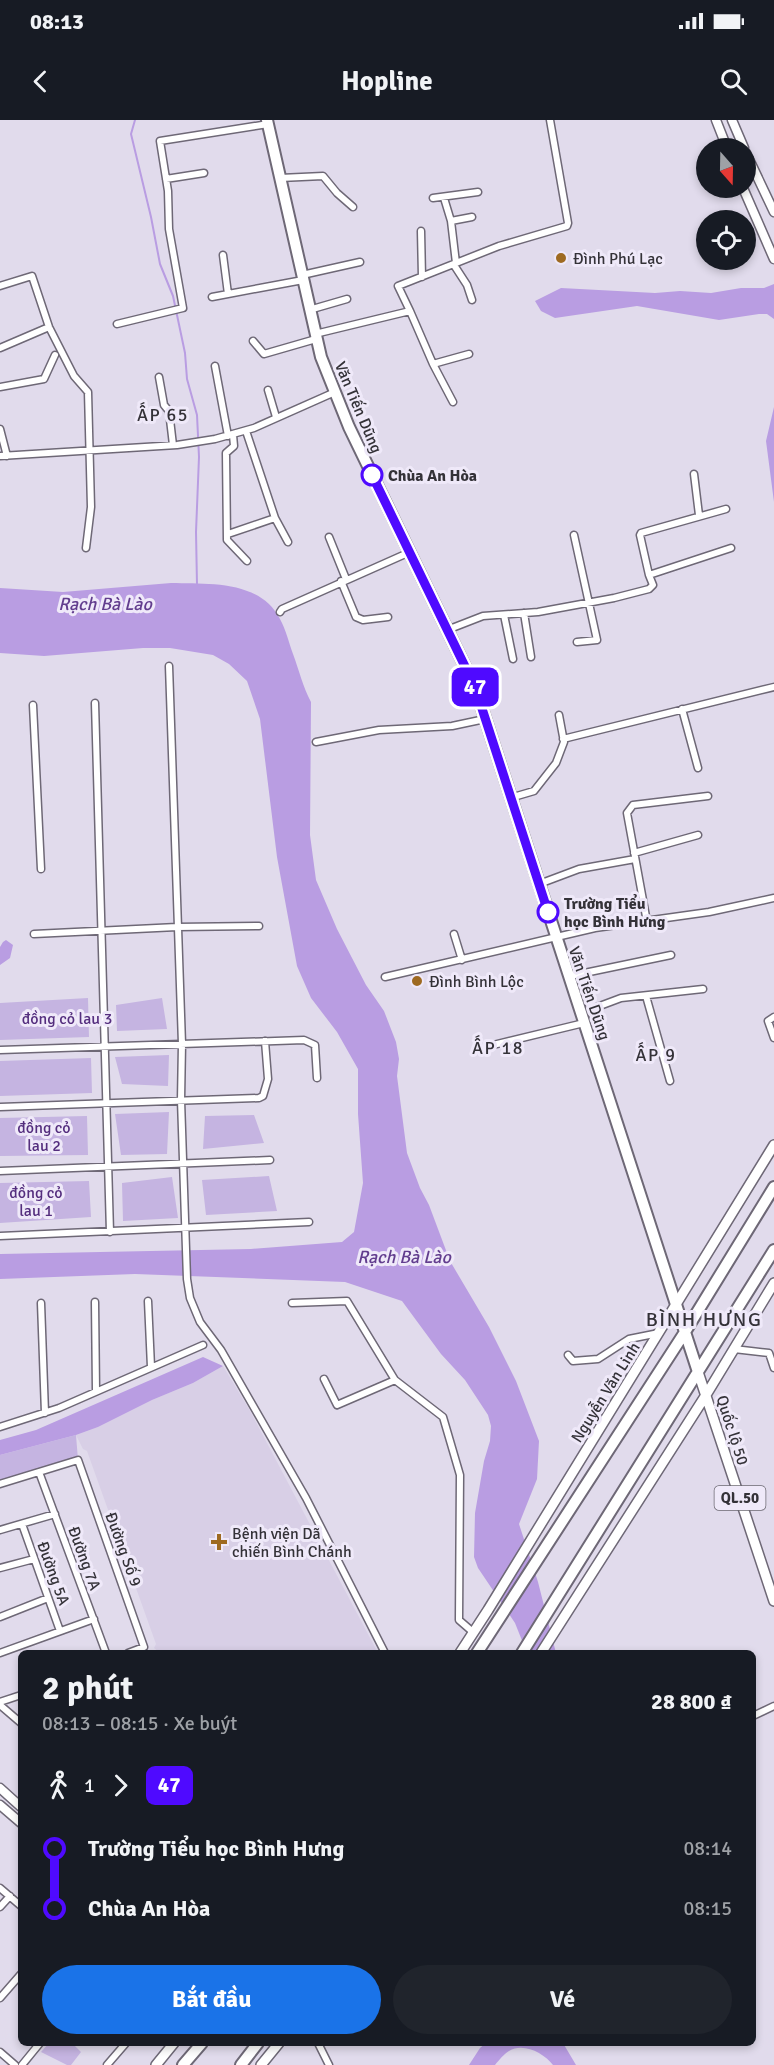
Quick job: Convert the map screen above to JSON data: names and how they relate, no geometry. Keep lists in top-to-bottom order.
{
  "streets": {
    "highway": [
      "Văn Tiến Dũng",
      "Nguyễn Văn Linh",
      "Quốc lộ 50",
      "QL.50"
    ],
    "street": ["Đường Số 9", "Đường 7A", "Đường 5A"]
  },
  "crossings": [
    ["Văn Tiến Dũng", "Nguyễn Văn Linh"],
    ["Văn Tiến Dũng", "Quốc lộ 50"],
    ["Nguyễn Văn Linh", "Quốc lộ 50"],
    ["Đường Số 9", "Đường 7A"]
  ],
  "districts": [
    "ẤP 65",
    "ẤP 18",
    "ẤP 9",
    "BÌNH HƯNG"
  ],
  "water": ["Rạch Bà Lào"],
  "parks": ["đồng cỏ lau 3", "đồng cỏ lau 2", "đồng cỏ lau 1"],
  "places": {
    "other": [
      "Đình Phú Lạc",
      "Chùa An Hòa",
      "Trường Tiểu học Bình Hưng",
      "Đình Bình Lộc"
    ],
    "health": ["Bệnh viện Dã chiến Bình Chánh"]
  },
  "lines": ["bus line 47"],
  "north": "bottom",
  "page": {
    "status": "08:13",
    "header": "Hopline",
    "on_map": "47",
    "heading": ["2 phút", "08:13 – 08:15 · Xe buýt", "28 800 ₫"],
    "legs": ["1", "47"],
    "list": [
      {
        "name": "Trường Tiểu học Bình Hưng",
        "value": "08:14"
      },
      {
        "name": "Chùa An Hòa",
        "value": "08:15"
      }
    ],
    "buttons": ["Bắt đầu", "Vé"]
  }
}
